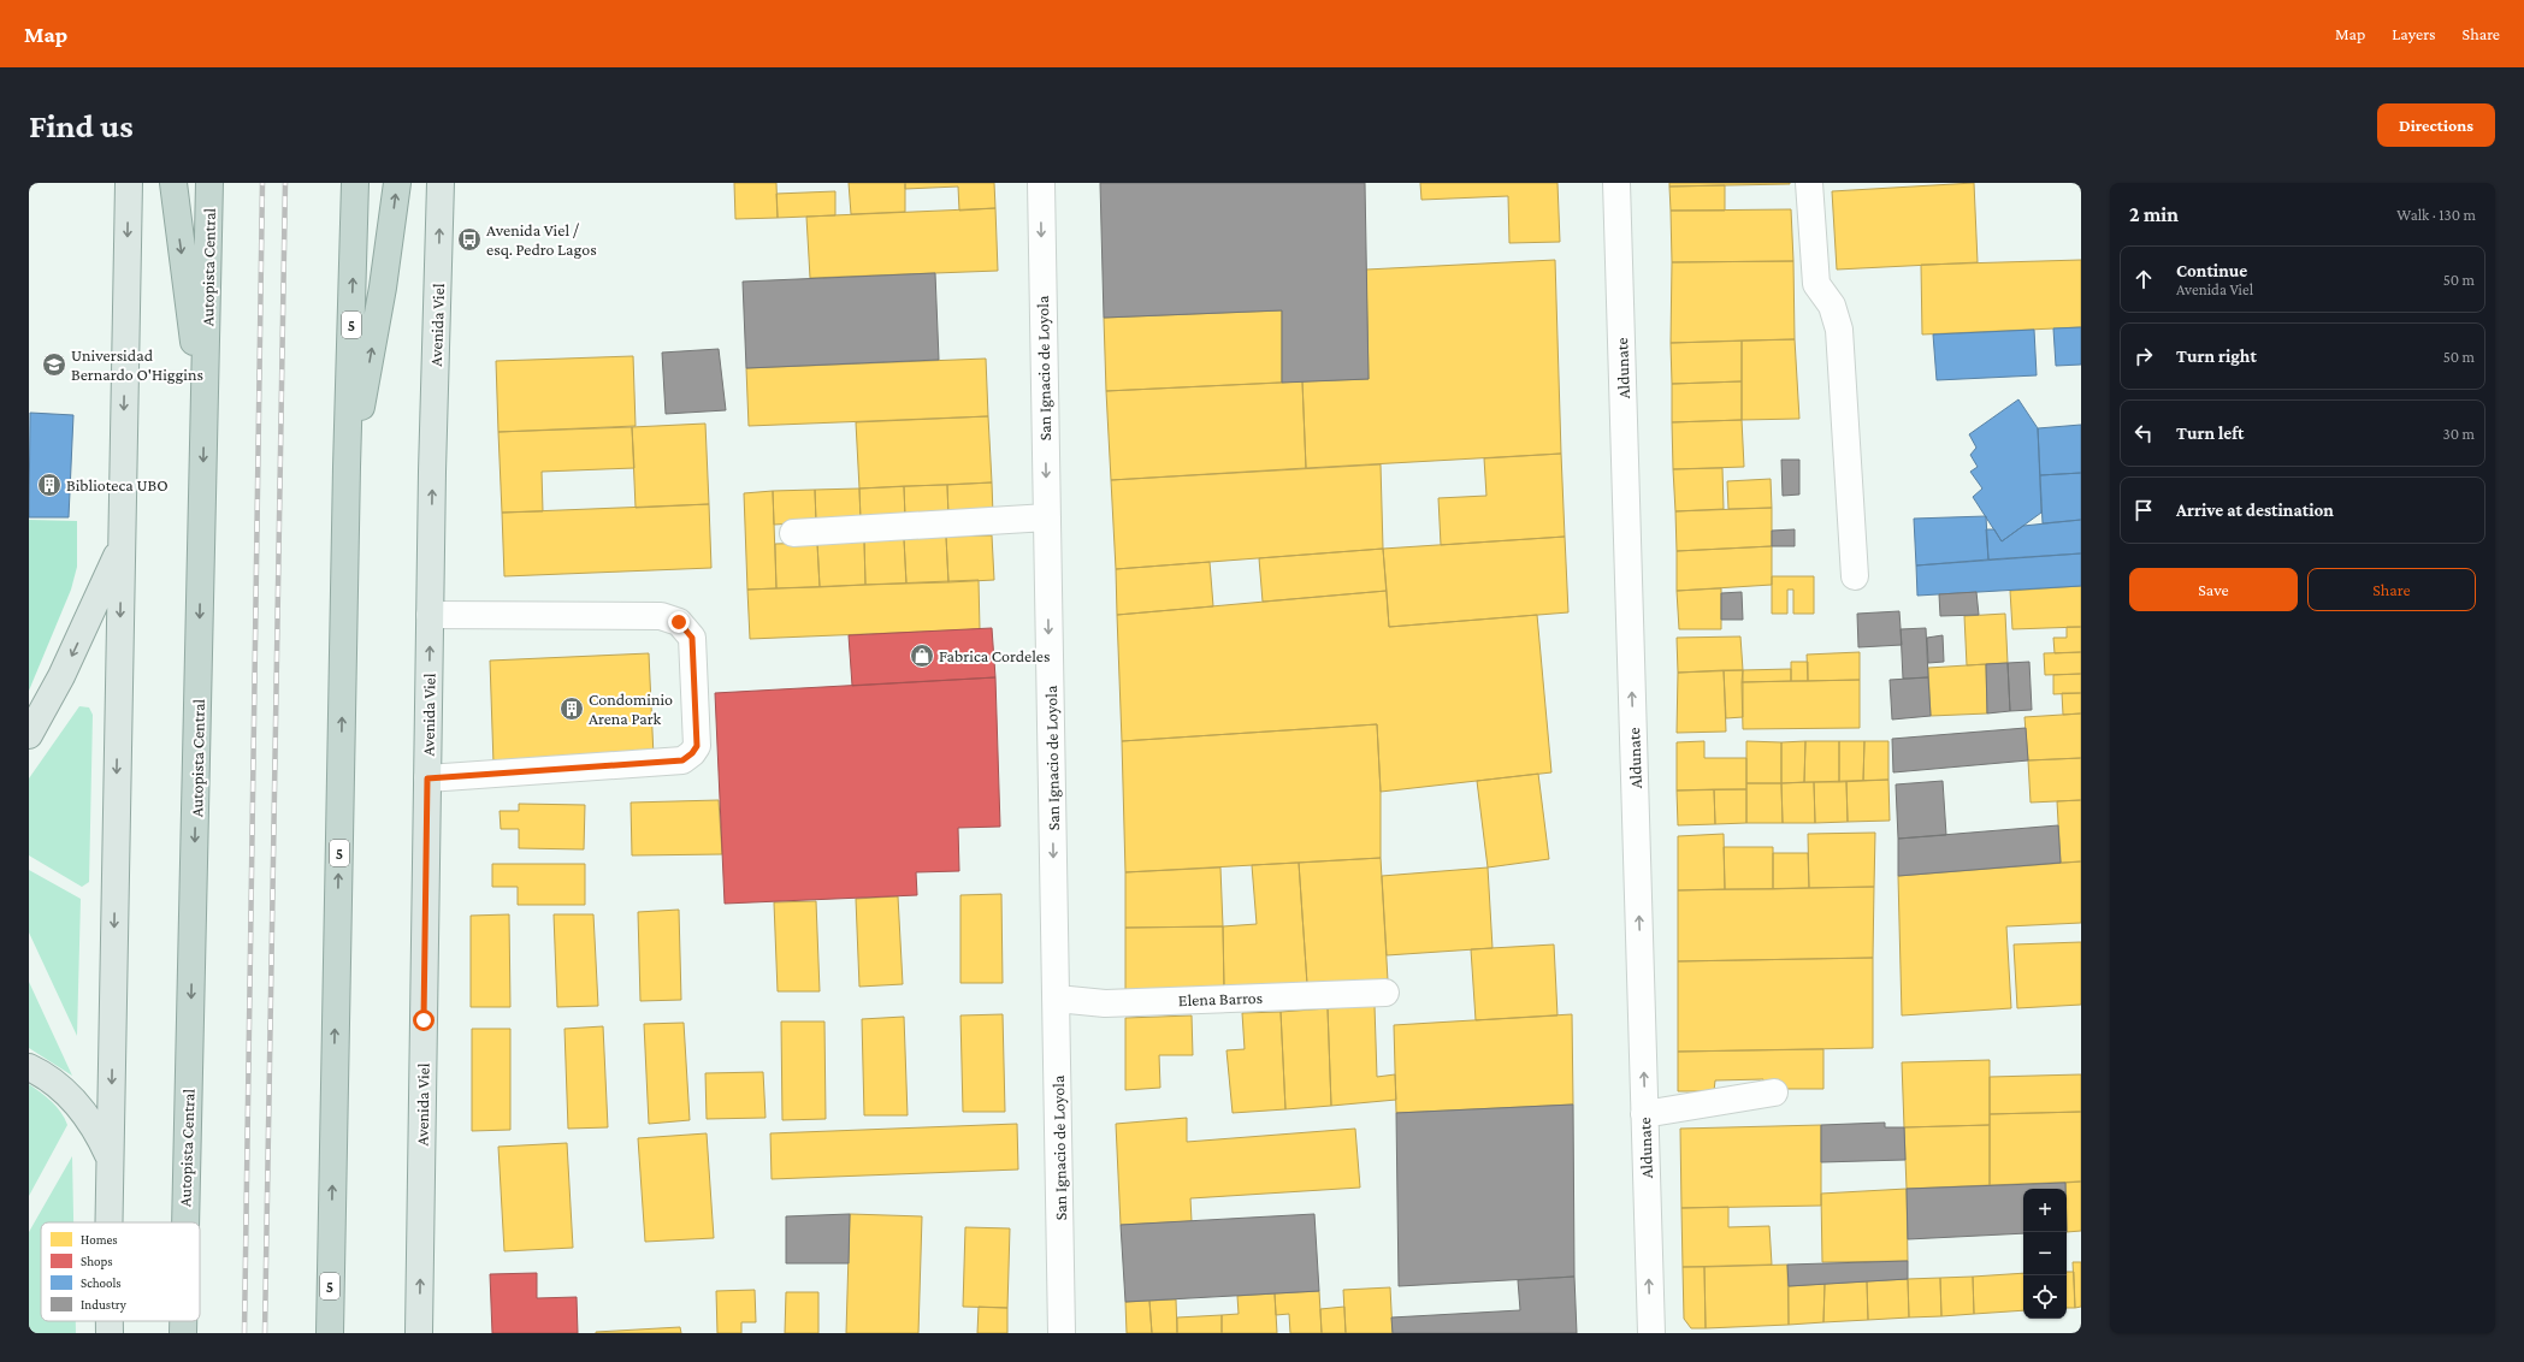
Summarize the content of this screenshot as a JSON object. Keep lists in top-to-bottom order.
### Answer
{
  "streets": {
    "highway": ["Autopista Central", "5"],
    "main road": ["Avenida Viel"],
    "street": ["San Ignacio de Loyola", "Aldunate", "Elena Barros"]
  },
  "crossings": [
    ["San Ignacio de Loyola", "Elena Barros"]
  ],
  "one_way": ["Avenida Viel", "San Ignacio de Loyola"],
  "places": {
    "bus stop": ["Avenida Viel / esq. Pedro Lagos"],
    "school or university": ["Universidad Bernardo O'Higgins"],
    "building": ["Biblioteca UBO", "Condominio Arena Park"],
    "shop": ["Fabrica Cordeles"]
  },
  "legend": [
    "Homes",
    "Shops",
    "Schools",
    "Industry"
  ],
  "page": {
    "header": "Map",
    "nav": ["Map", "Layers", "Share"],
    "buttons": [
      "Directions",
      ["Save", "Share"]
    ],
    "title": "Find us",
    "heading": ["2 min", "Walk · 130 m"],
    "list": [
      ["Continue", "Avenida Viel", "50 m"],
      ["Turn right", "50 m"],
      ["Turn left", "30 m"],
      "Arrive at destination"
    ],
    "map_buttons": ["+", "−"]
  }
}
